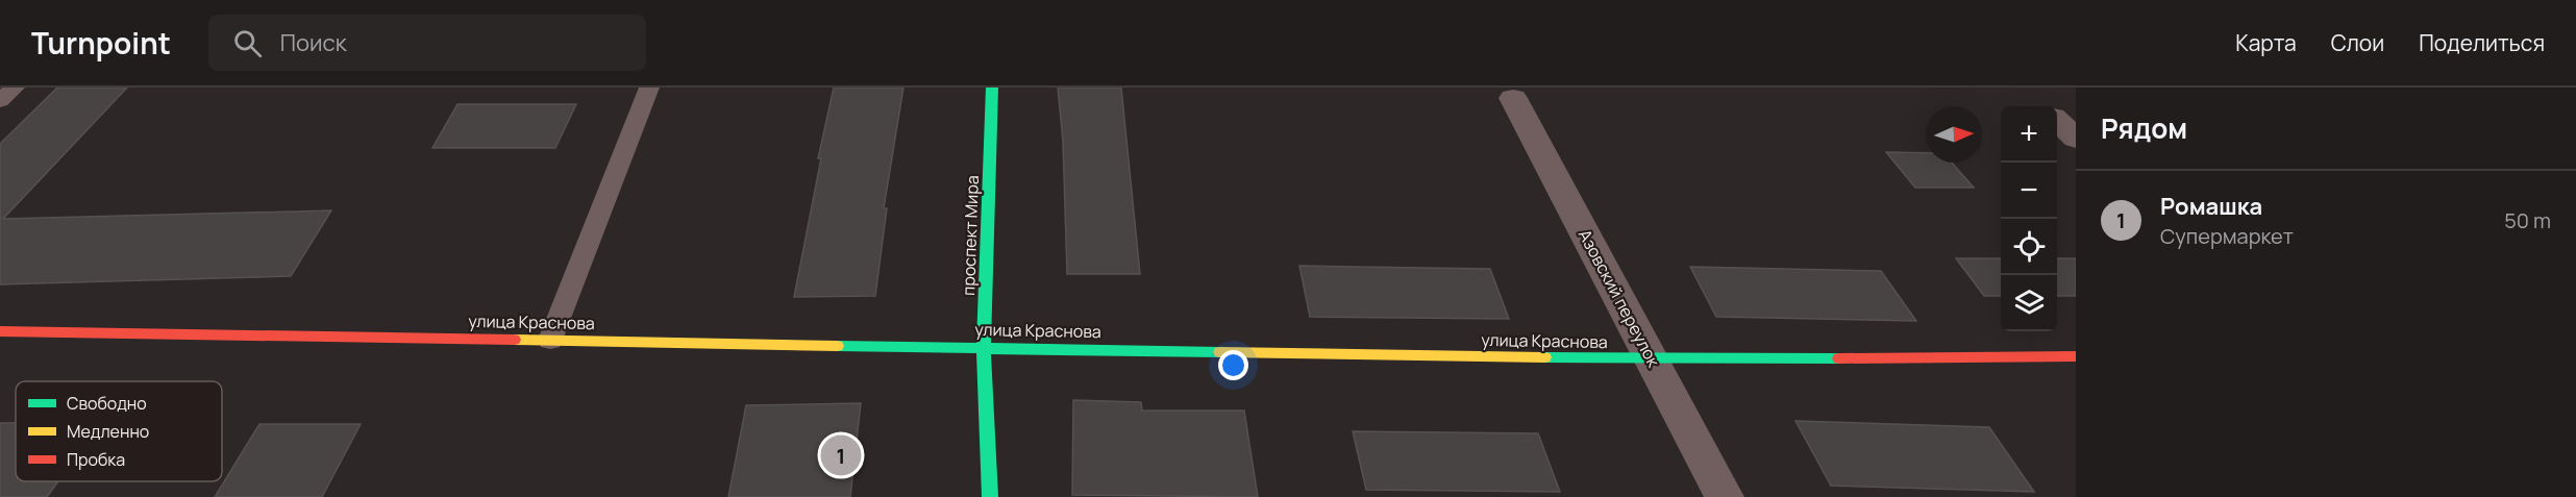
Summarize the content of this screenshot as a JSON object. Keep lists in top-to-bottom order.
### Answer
{
  "streets": {
    "street": ["проспект Мира", "Азовский переулок", "улица Краснова"]
  },
  "crossings": [
    ["проспект Мира", "улица Краснова"],
    ["Азовский переулок", "улица Краснова"]
  ],
  "legend": ["Свободно", "Медленно", "Пробка"],
  "north": "right",
  "page": {
    "header": "Turnpoint",
    "search": "Поиск",
    "nav": ["Карта", "Слои", "Поделиться"],
    "heading": "Рядом",
    "map_buttons": ["+", "−"],
    "list": [
      {
        "mark": "1",
        "name": "Ромашка",
        "note": "Супермаркет",
        "value": "50 m"
      }
    ],
    "pins": "1"
  }
}
